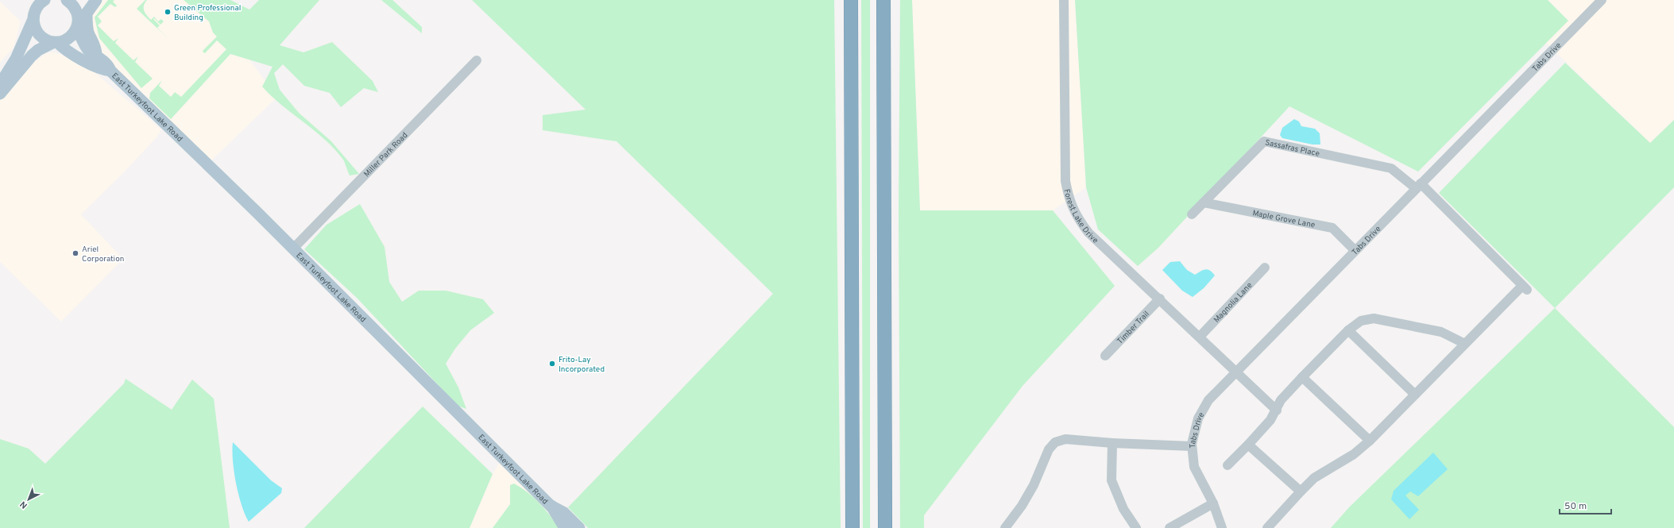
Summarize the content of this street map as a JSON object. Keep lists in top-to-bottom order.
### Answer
{
  "streets": {
    "main road": ["East Turkeyfoot Lake Road"],
    "street": [
      "Tabs Drive",
      "Sassafras Place",
      "Miller Park Road",
      "Forest Lake Drive",
      "Maple Grove Lane",
      "Magnolia Lane",
      "Timber Trail"
    ]
  },
  "crossings": [
    ["Tabs Drive", "Sassafras Place"],
    ["Tabs Drive", "Forest Lake Drive"],
    ["Tabs Drive", "Maple Grove Lane"],
    ["East Turkeyfoot Lake Road", "Miller Park Road"],
    ["Sassafras Place", "Maple Grove Lane"],
    ["Forest Lake Drive", "Magnolia Lane"],
    ["Forest Lake Drive", "Timber Trail"]
  ],
  "places": ["Green Professional Building", "Ariel Corporation", "Frito-Lay Incorporated"],
  "scale_bar": "50 m",
  "north": "bottom left"
}
